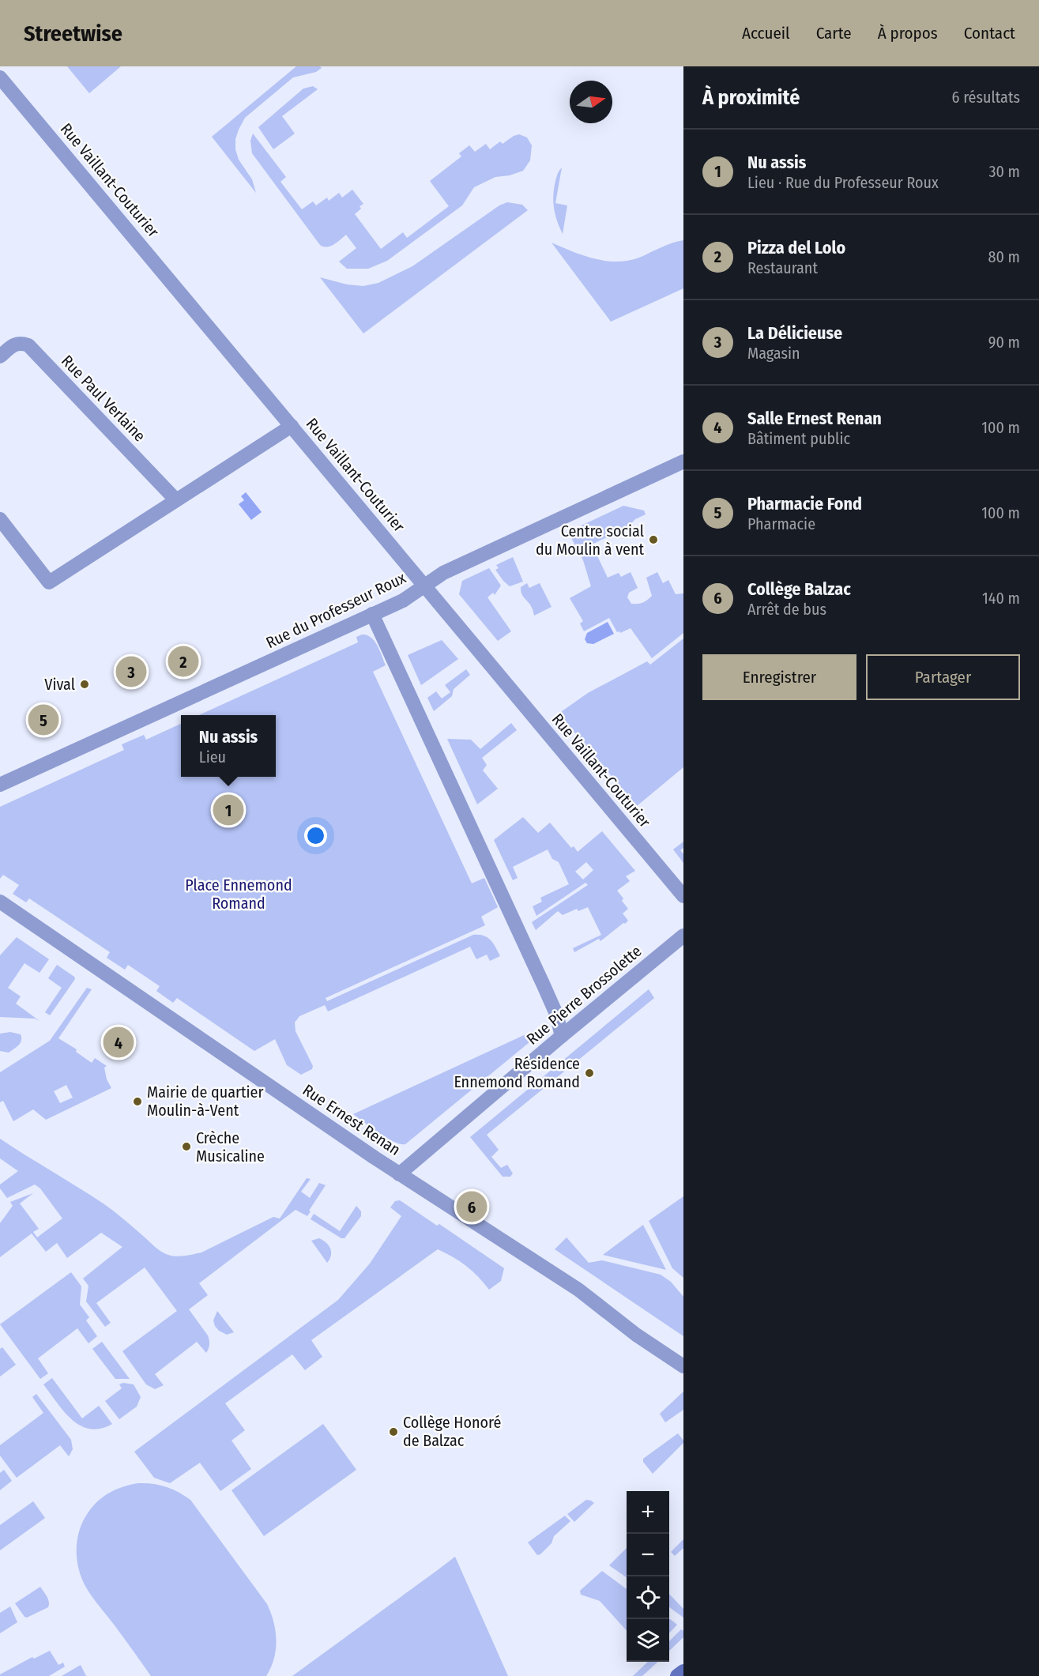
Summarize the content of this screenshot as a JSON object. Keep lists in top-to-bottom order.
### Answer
{
  "streets": {
    "street": [
      "Rue Vaillant-Couturier",
      "Rue Paul Verlaine",
      "Rue du Professeur Roux",
      "Rue Pierre Brossolette",
      "Rue Ernest Renan"
    ]
  },
  "crossings": [
    ["Rue Vaillant-Couturier", "Rue du Professeur Roux"],
    ["Rue Pierre Brossolette", "Rue Ernest Renan"]
  ],
  "parks": ["Place Ennemond Romand"],
  "places": [
    "Centre social du Moulin à vent",
    "Vival",
    "Résidence Ennemond Romand",
    "Mairie de quartier Moulin-à-Vent",
    "Crèche Musicaline",
    "Collège Honoré de Balzac"
  ],
  "north": "right",
  "page": {
    "header": "Streetwise",
    "nav": [
      "Accueil",
      "Carte",
      "À propos",
      "Contact"
    ],
    "heading": ["À proximité", "6 résultats"],
    "list": [
      {
        "mark": "1",
        "name": "Nu assis",
        "note": "Lieu · Rue du Professeur Roux",
        "value": "30 m"
      },
      {
        "mark": "2",
        "name": "Pizza del Lolo",
        "note": "Restaurant",
        "value": "80 m"
      },
      {
        "mark": "3",
        "name": "La Délicieuse",
        "note": "Magasin",
        "value": "90 m"
      },
      {
        "mark": "4",
        "name": "Salle Ernest Renan",
        "note": "Bâtiment public",
        "value": "100 m"
      },
      {
        "mark": "5",
        "name": "Pharmacie Fond",
        "note": "Pharmacie",
        "value": "100 m"
      },
      {
        "mark": "6",
        "name": "Collège Balzac",
        "note": "Arrêt de bus",
        "value": "140 m"
      }
    ],
    "buttons": ["Enregistrer", "Partager"],
    "pins": [
      "2",
      "3",
      "5",
      "1",
      "4",
      "6"
    ],
    "popup": ["Nu assis", "Lieu"],
    "map_buttons": ["+", "−"]
  }
}
